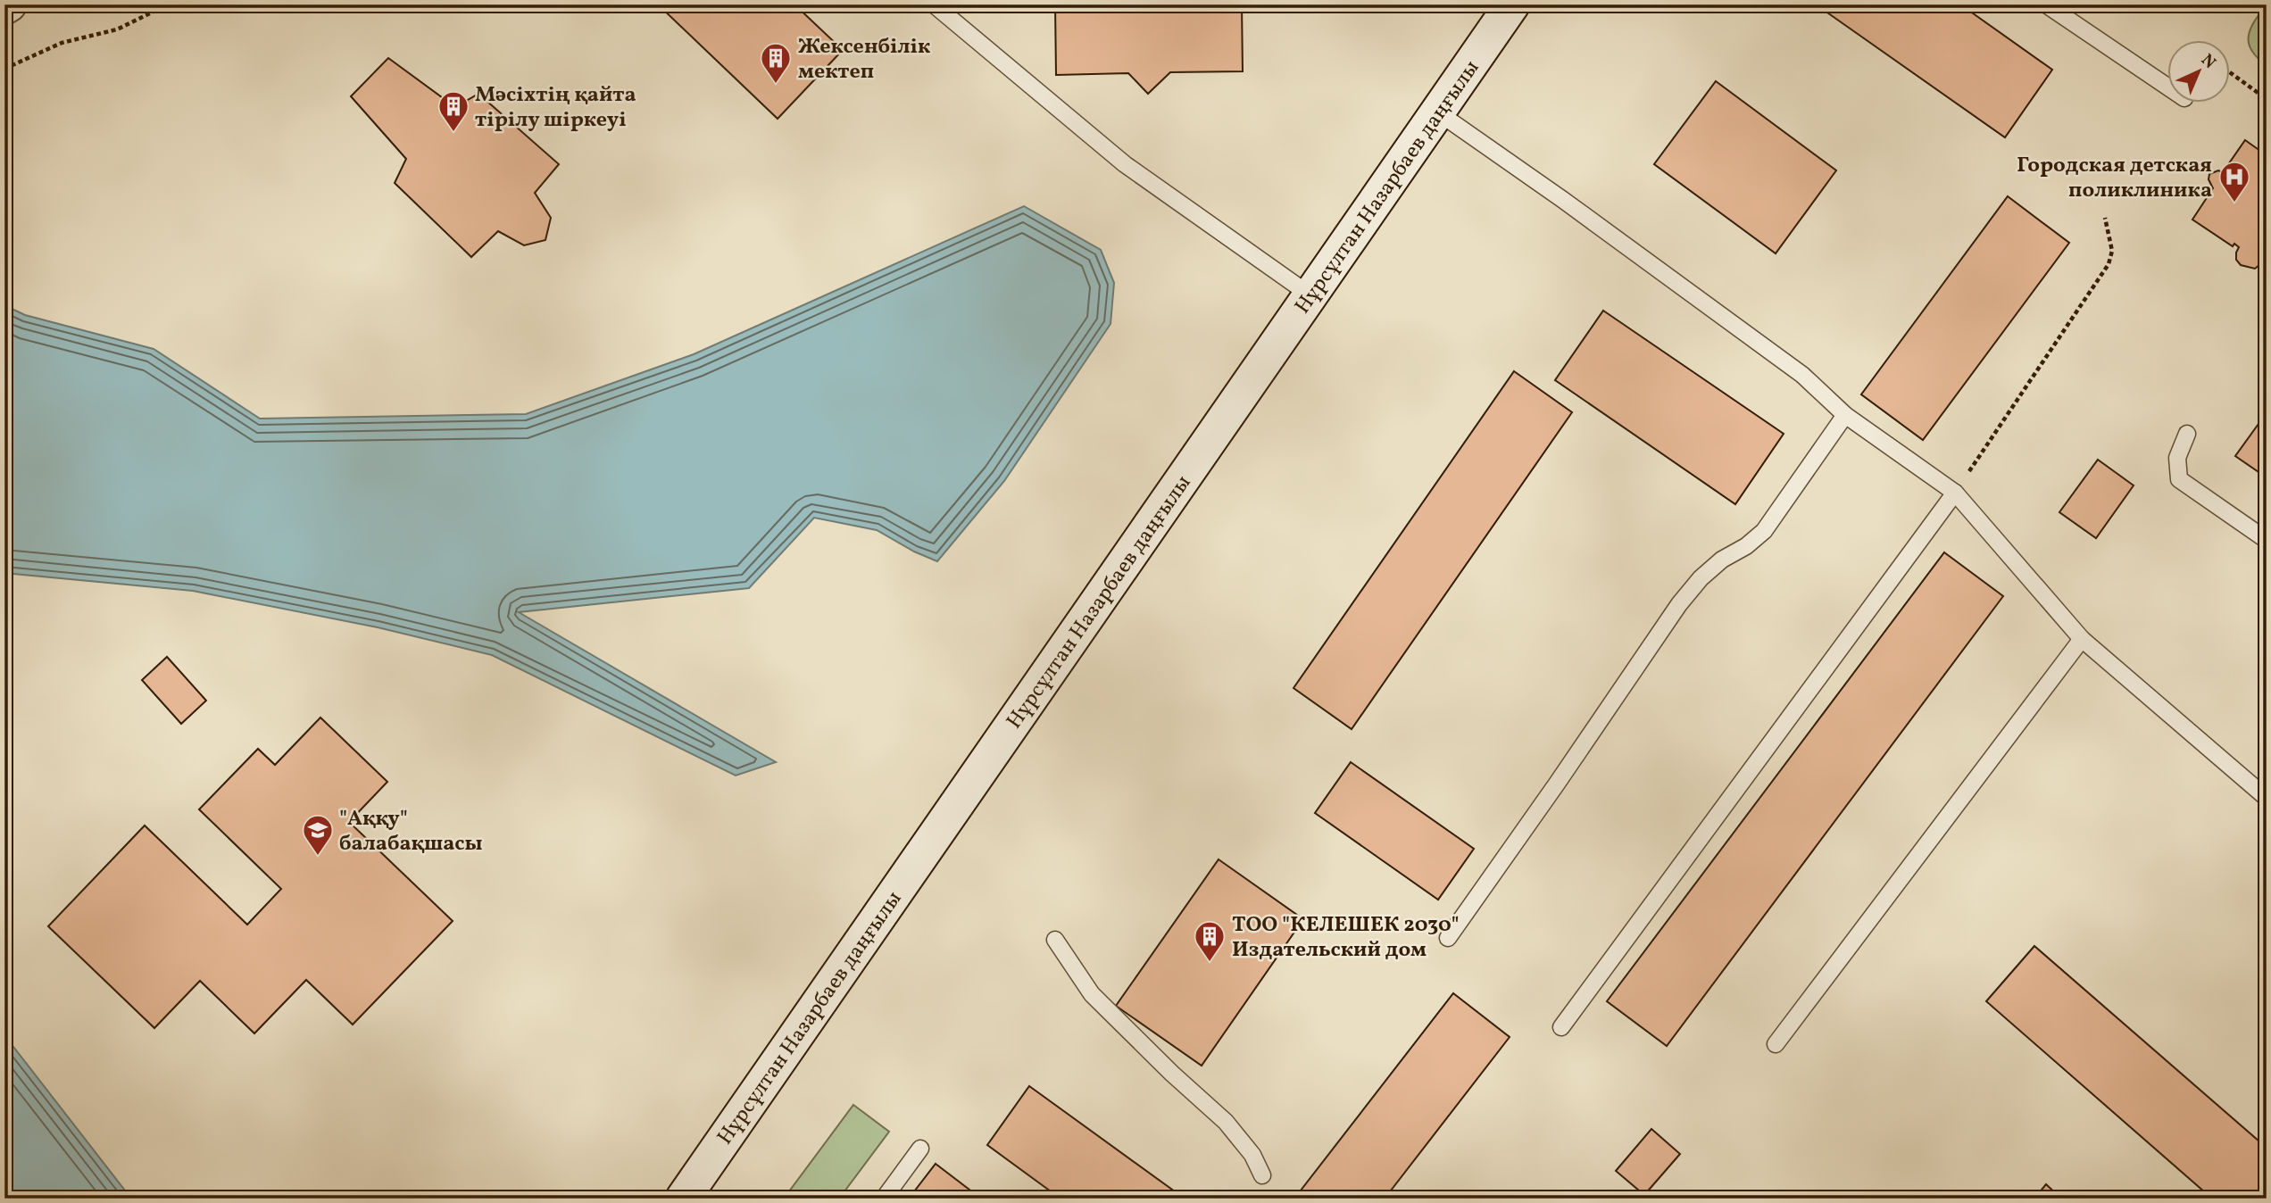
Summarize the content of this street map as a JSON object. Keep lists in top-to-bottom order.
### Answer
{
  "streets": {
    "main road": ["Нұрсұлтан Назарбаев даңғылы"]
  },
  "places": {
    "building": ["Жексенбілік мектеп", "Мәсіхтің қайта тірілу шіркеуі", "ТОО \"КЕЛЕШЕК 2030\" Издательский дом"],
    "hospital": ["Городская детская поликлиника"],
    "school or university": ["\"Аққу\" балабақшасы"]
  },
  "north": "top right"
}
